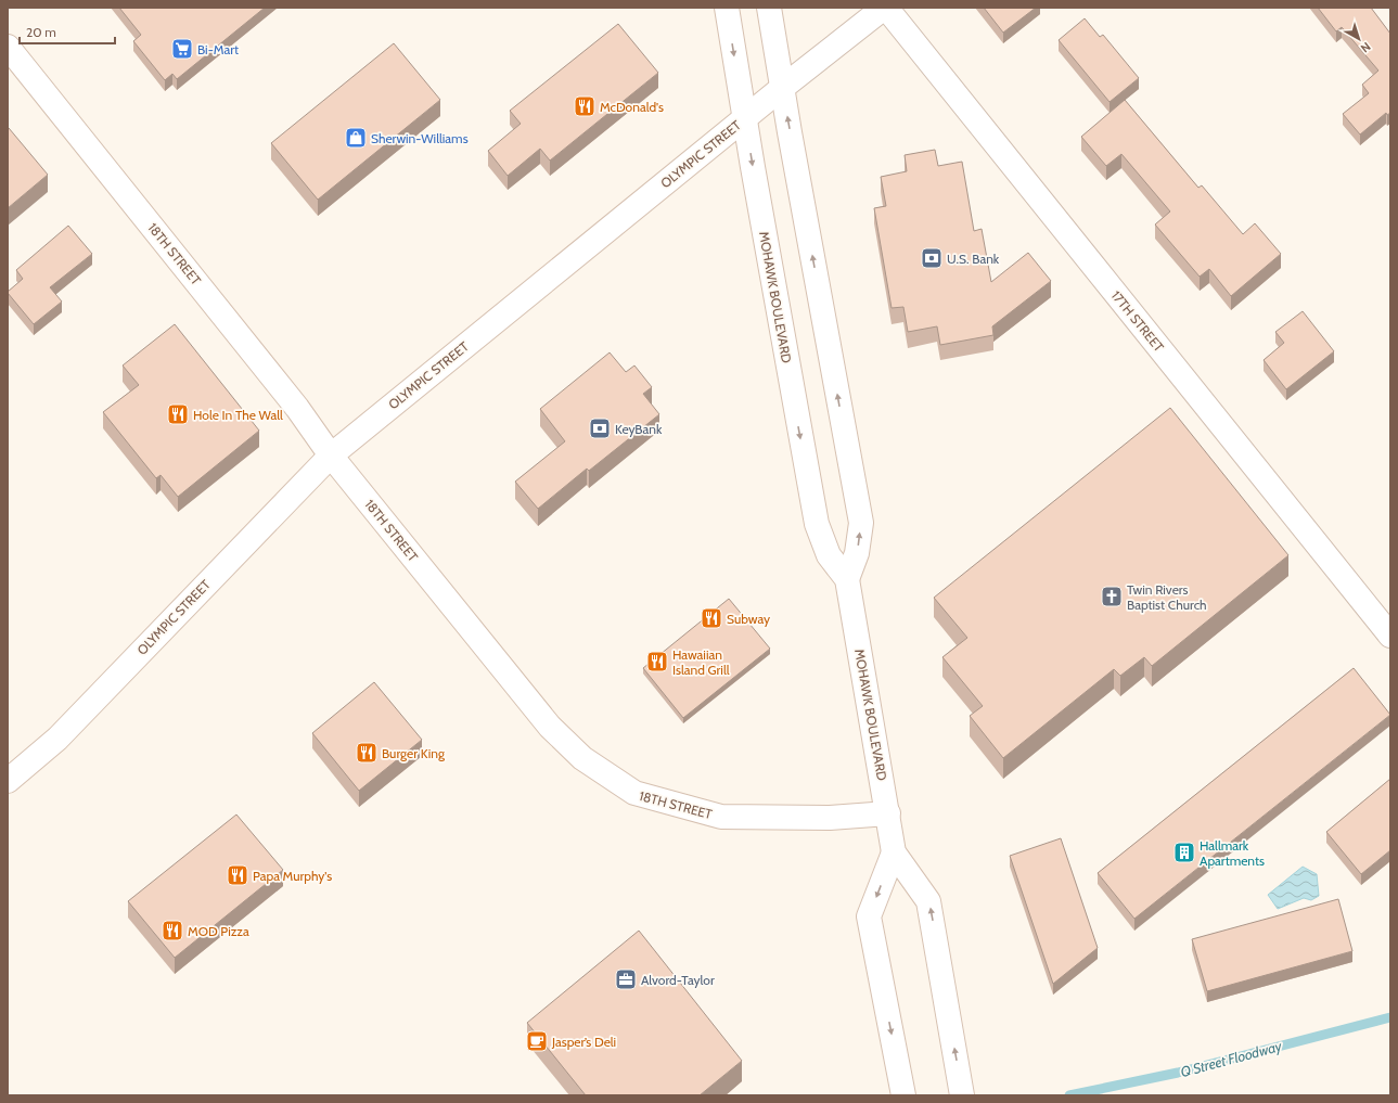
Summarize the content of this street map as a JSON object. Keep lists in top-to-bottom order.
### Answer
{
  "streets": {
    "main road": [
      "OLYMPIC STREET",
      "18TH STREET",
      "MOHAWK BOULEVARD",
      "17TH STREET"
    ]
  },
  "crossings": [
    ["OLYMPIC STREET", "18TH STREET"],
    ["OLYMPIC STREET", "MOHAWK BOULEVARD"],
    ["OLYMPIC STREET", "17TH STREET"],
    ["18TH STREET", "MOHAWK BOULEVARD"]
  ],
  "water": ["Q Street Floodway"],
  "places": {
    "supermarket": ["Bi-Mart"],
    "restaurant": [
      "McDonald's",
      "Hole In The Wall",
      "Subway",
      "Hawaiian Island Grill",
      "Burger King",
      "Papa Murphy's",
      "MOD Pizza"
    ],
    "shop": ["Sherwin-Williams"],
    "bank": ["U.S. Bank", "KeyBank"],
    "church": ["Twin Rivers Baptist Church"],
    "building": ["Hallmark Apartments"],
    "office": ["Alvord-Taylor"],
    "cafe": ["Jasper’s Deli"]
  },
  "scale_bar": "20 m",
  "north": "bottom right"
}
